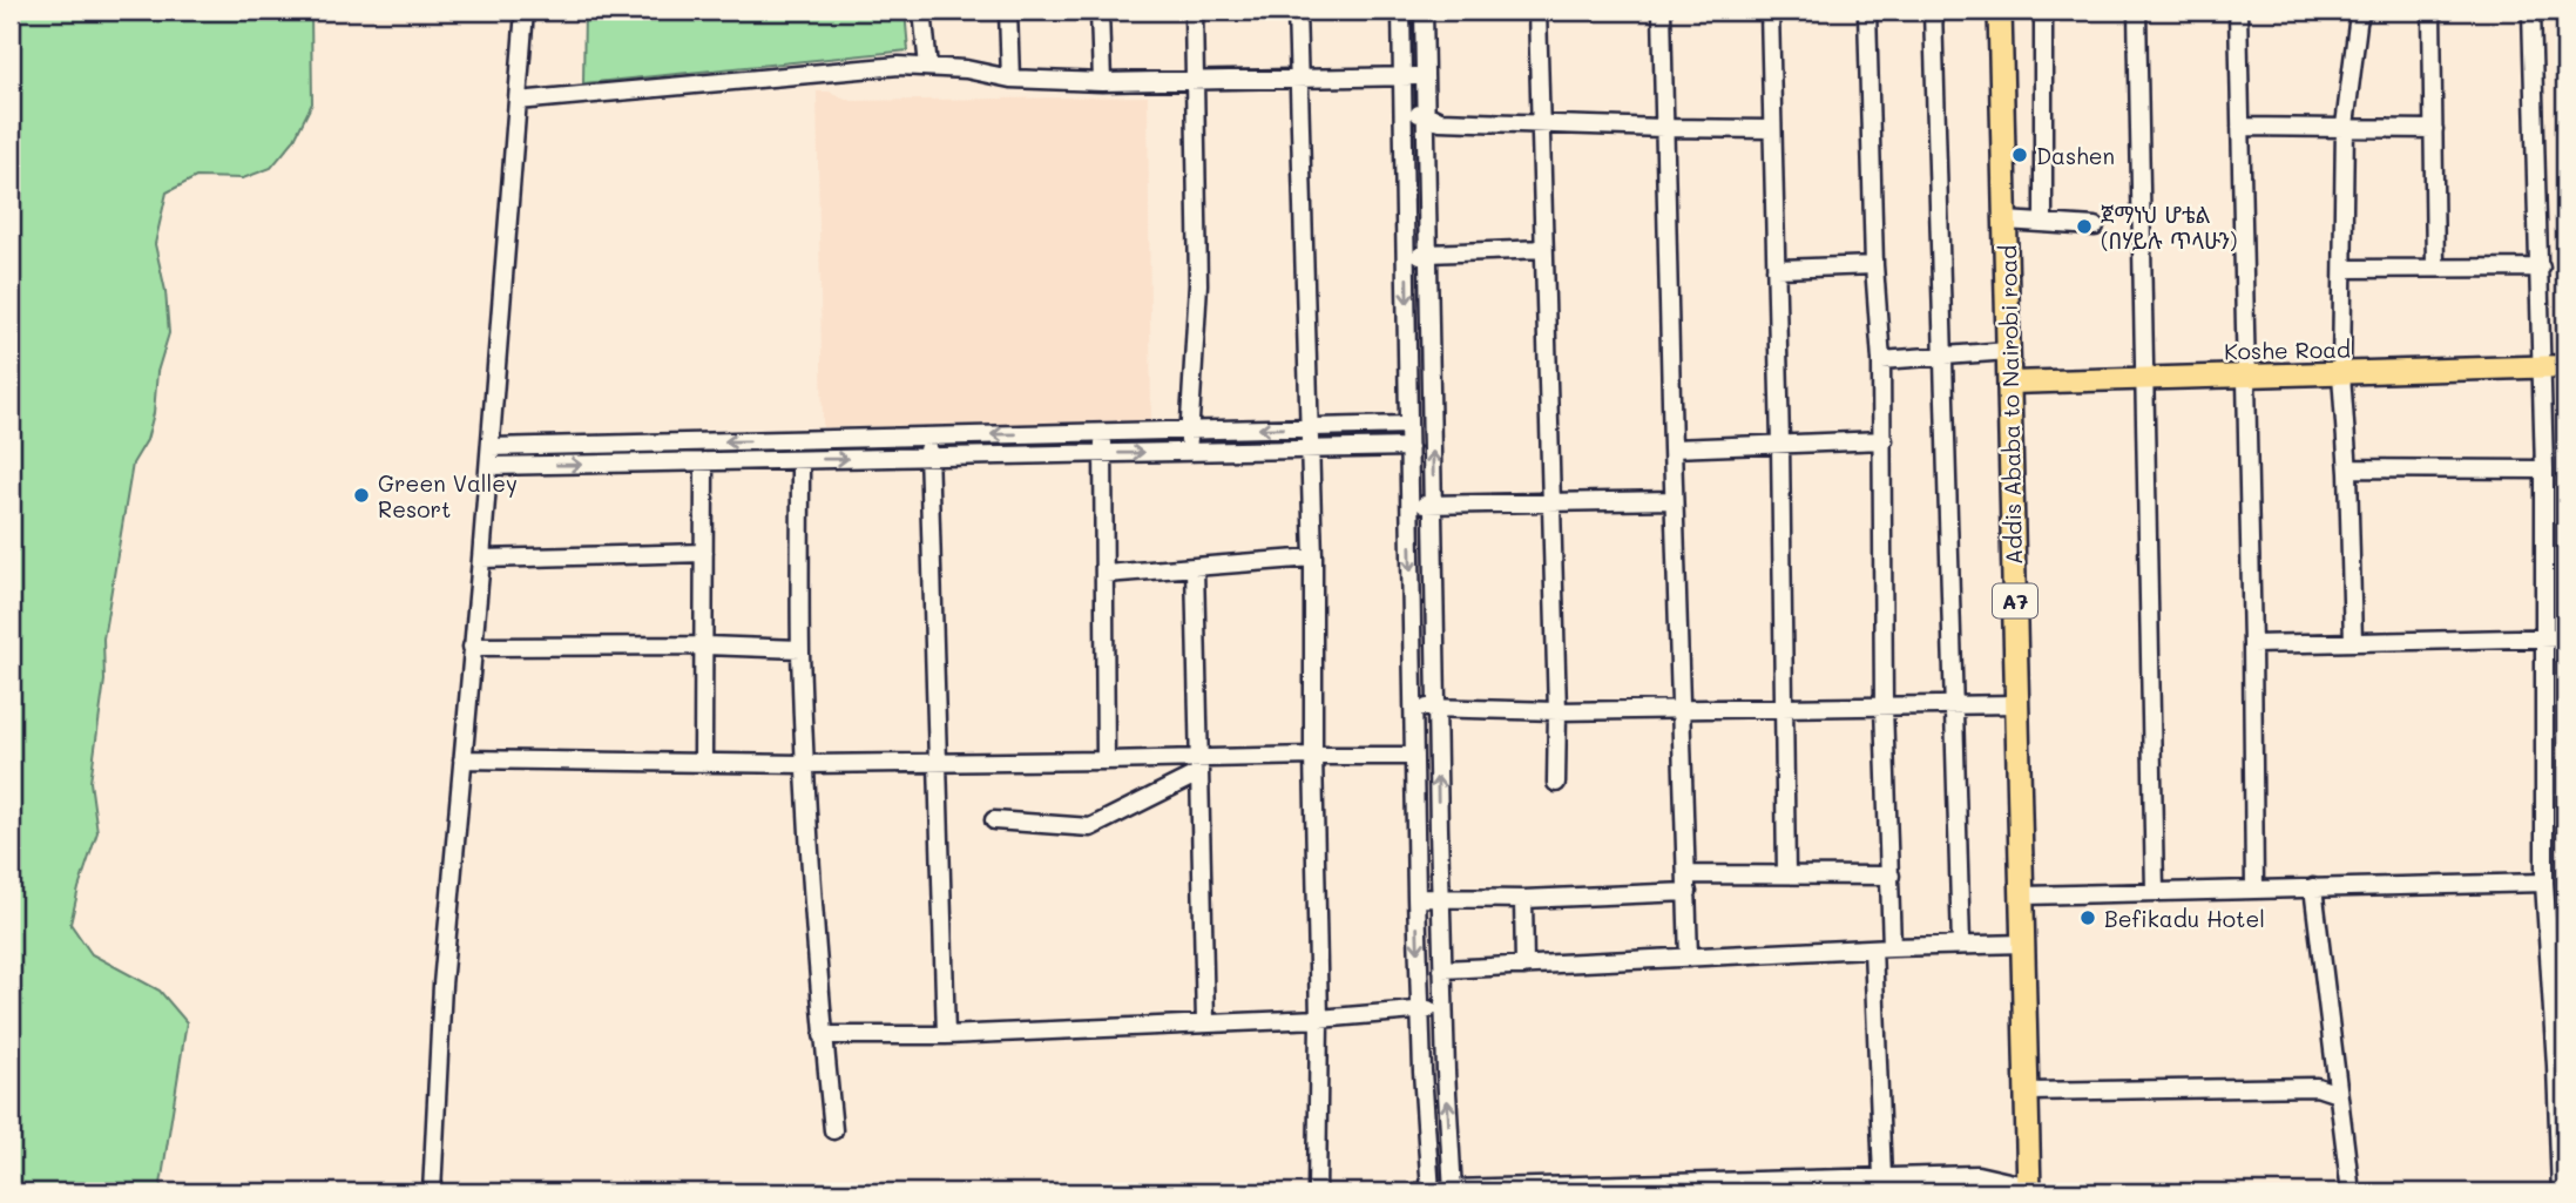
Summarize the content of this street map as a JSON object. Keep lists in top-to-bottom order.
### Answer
{
  "streets": {
    "highway": ["Addis Ababa to Nairobi road", "A7"],
    "main road": ["Koshe Road"]
  },
  "crossings": [
    ["Koshe Road", "Addis Ababa to Nairobi road"]
  ],
  "places": [
    "Dashen",
    "ጀማነህ ሆቴል (በሃይሉ ጥላሁን)",
    "Green Valley Resort",
    "Befikadu Hotel"
  ]
}
